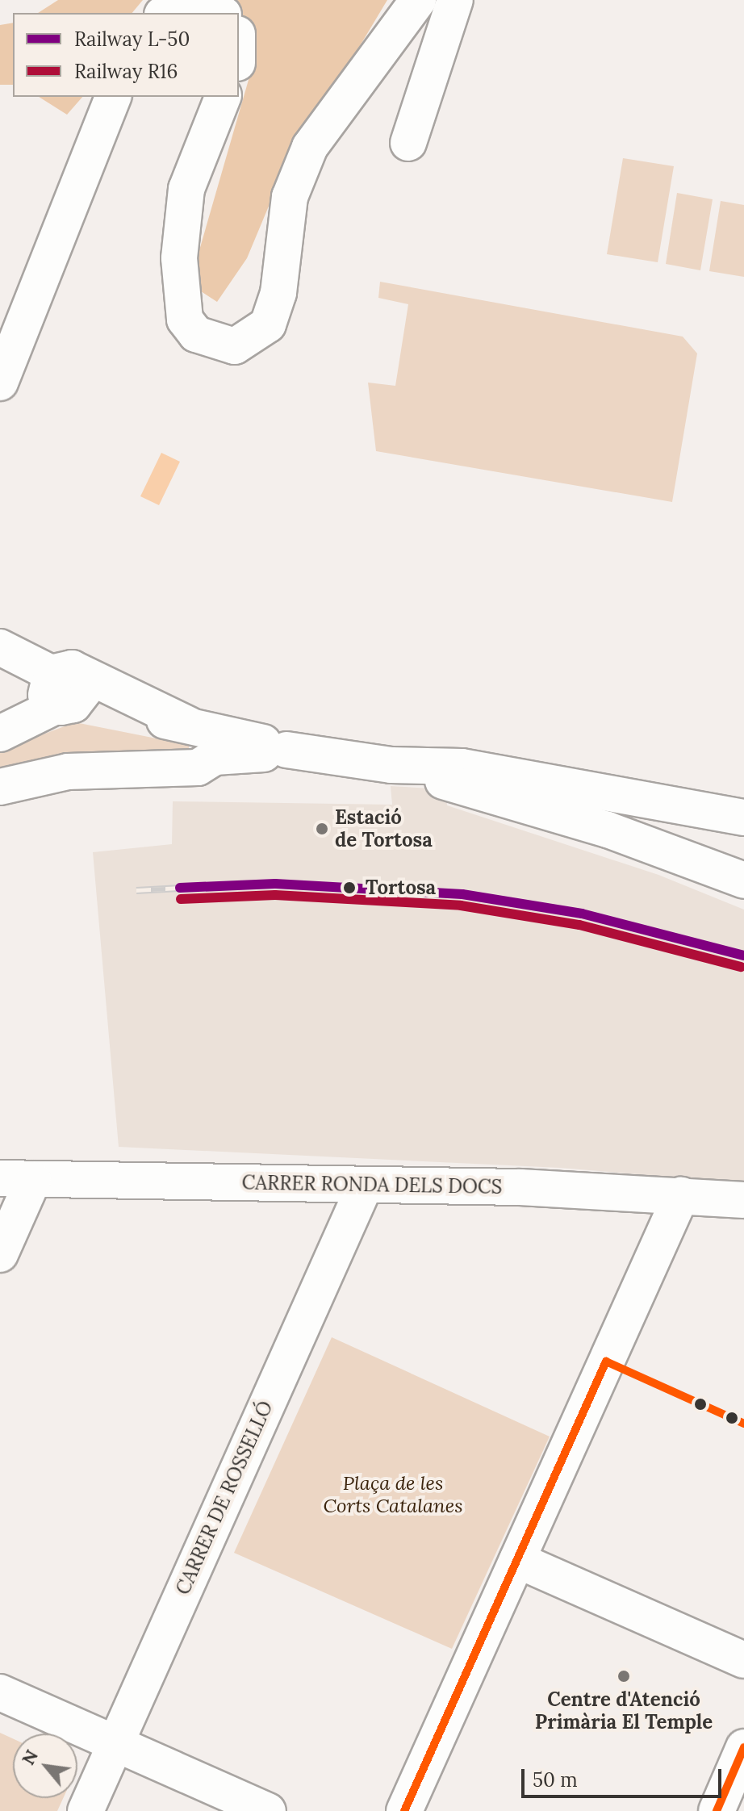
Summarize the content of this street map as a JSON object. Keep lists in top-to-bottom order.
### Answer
{
  "streets": {
    "street": ["CARRER RONDA DELS DOCS", "CARRER DE ROSSELLÓ"]
  },
  "crossings": [
    ["CARRER RONDA DELS DOCS", "CARRER DE ROSSELLÓ"]
  ],
  "parks": ["Plaça de les Corts Catalanes"],
  "places": ["Estació de Tortosa", "Tortosa", "Centre d'Atenció Primària El Temple"],
  "lines": ["rail line L-50", "rail line R16"],
  "legend": ["Railway L-50", "Railway R16"],
  "scale_bar": "50 m",
  "north": "top left"
}
